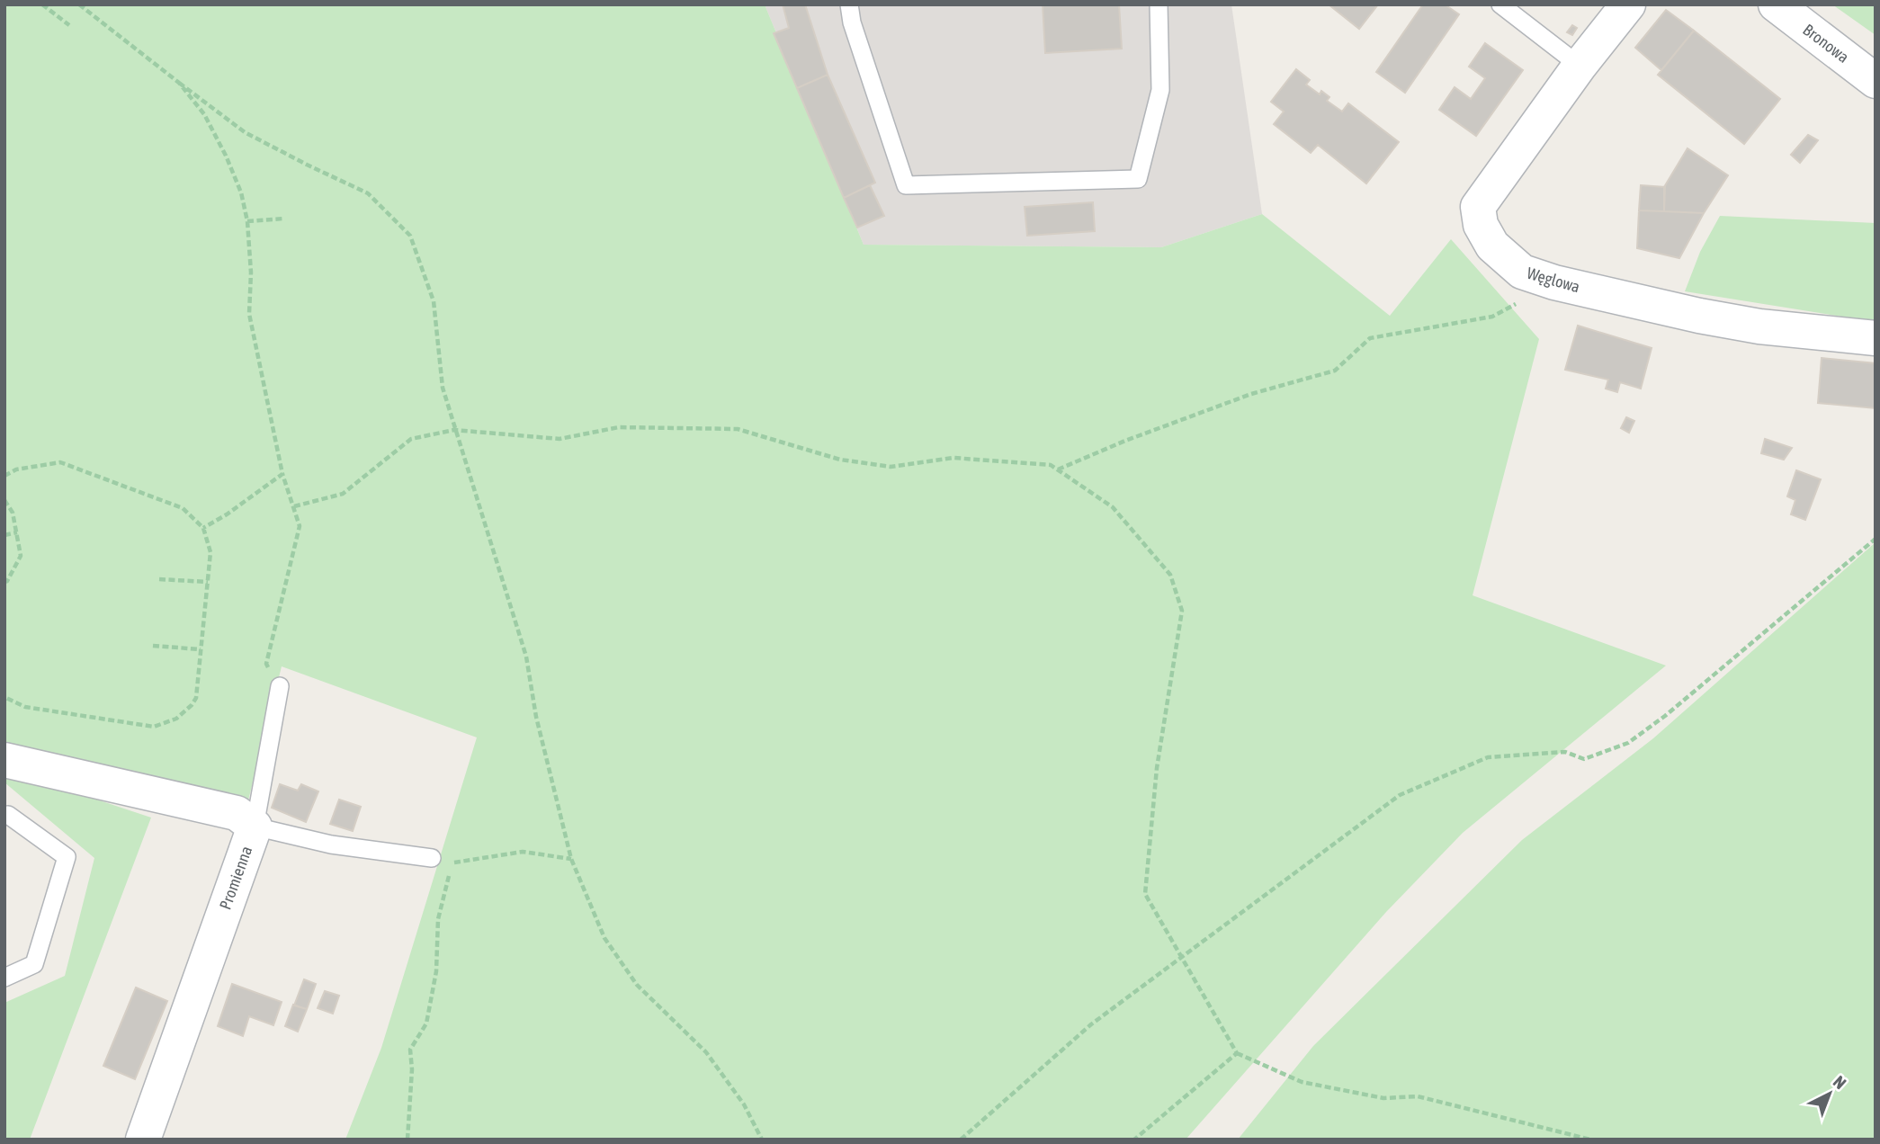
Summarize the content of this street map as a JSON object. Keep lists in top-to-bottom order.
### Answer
{
  "streets": {
    "street": ["Bronowa", "Węglowa", "Promienna"]
  },
  "north": "top right"
}
